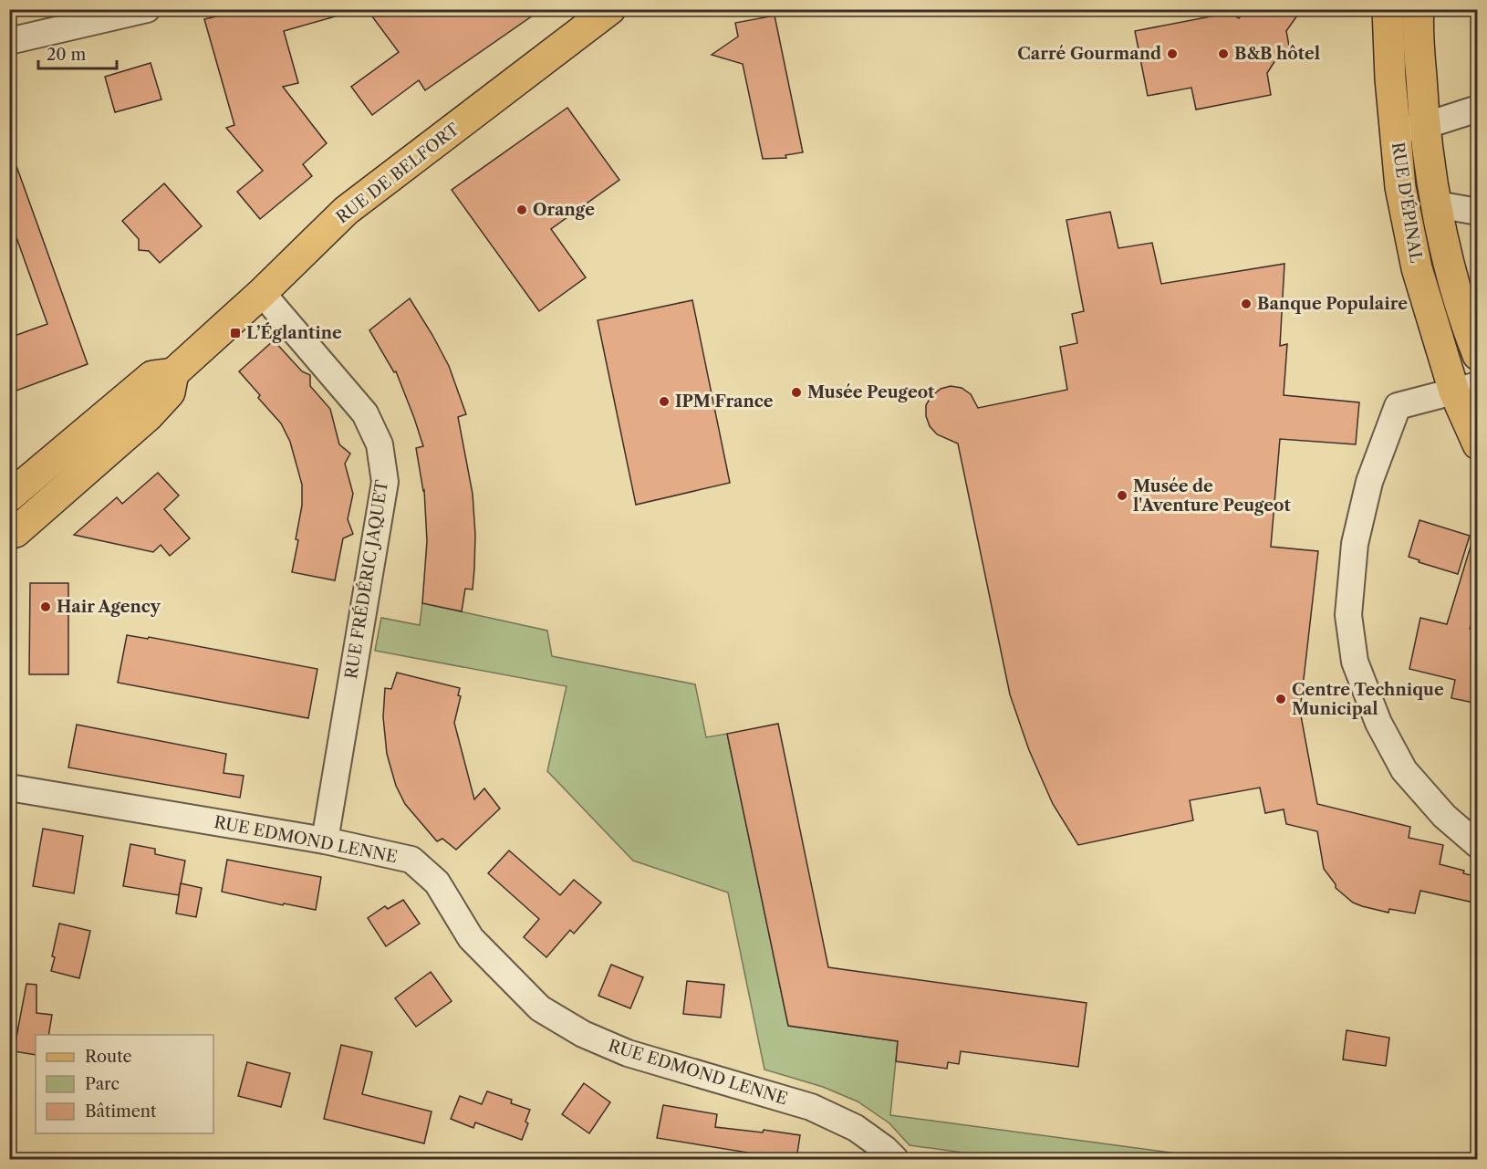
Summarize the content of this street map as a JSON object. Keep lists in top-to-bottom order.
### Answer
{
  "streets": {
    "main road": ["RUE DE BELFORT", "RUE D'ÉPINAL"],
    "street": ["RUE FRÉDÉRIC JAQUET", "RUE EDMOND LENNE"]
  },
  "crossings": [
    ["RUE DE BELFORT", "RUE FRÉDÉRIC JAQUET"],
    ["RUE FRÉDÉRIC JAQUET", "RUE EDMOND LENNE"]
  ],
  "places": {
    "other": [
      "Carré Gourmand",
      "B&B hôtel",
      "Orange",
      "Banque Populaire",
      "Musée Peugeot",
      "IPM France",
      "Musée de l'Aventure Peugeot",
      "Hair Agency",
      "Centre Technique Municipal"
    ],
    "transit": ["L’Églantine"]
  },
  "legend": ["Route", "Parc", "Bâtiment"],
  "scale_bar": "20 m"
}
